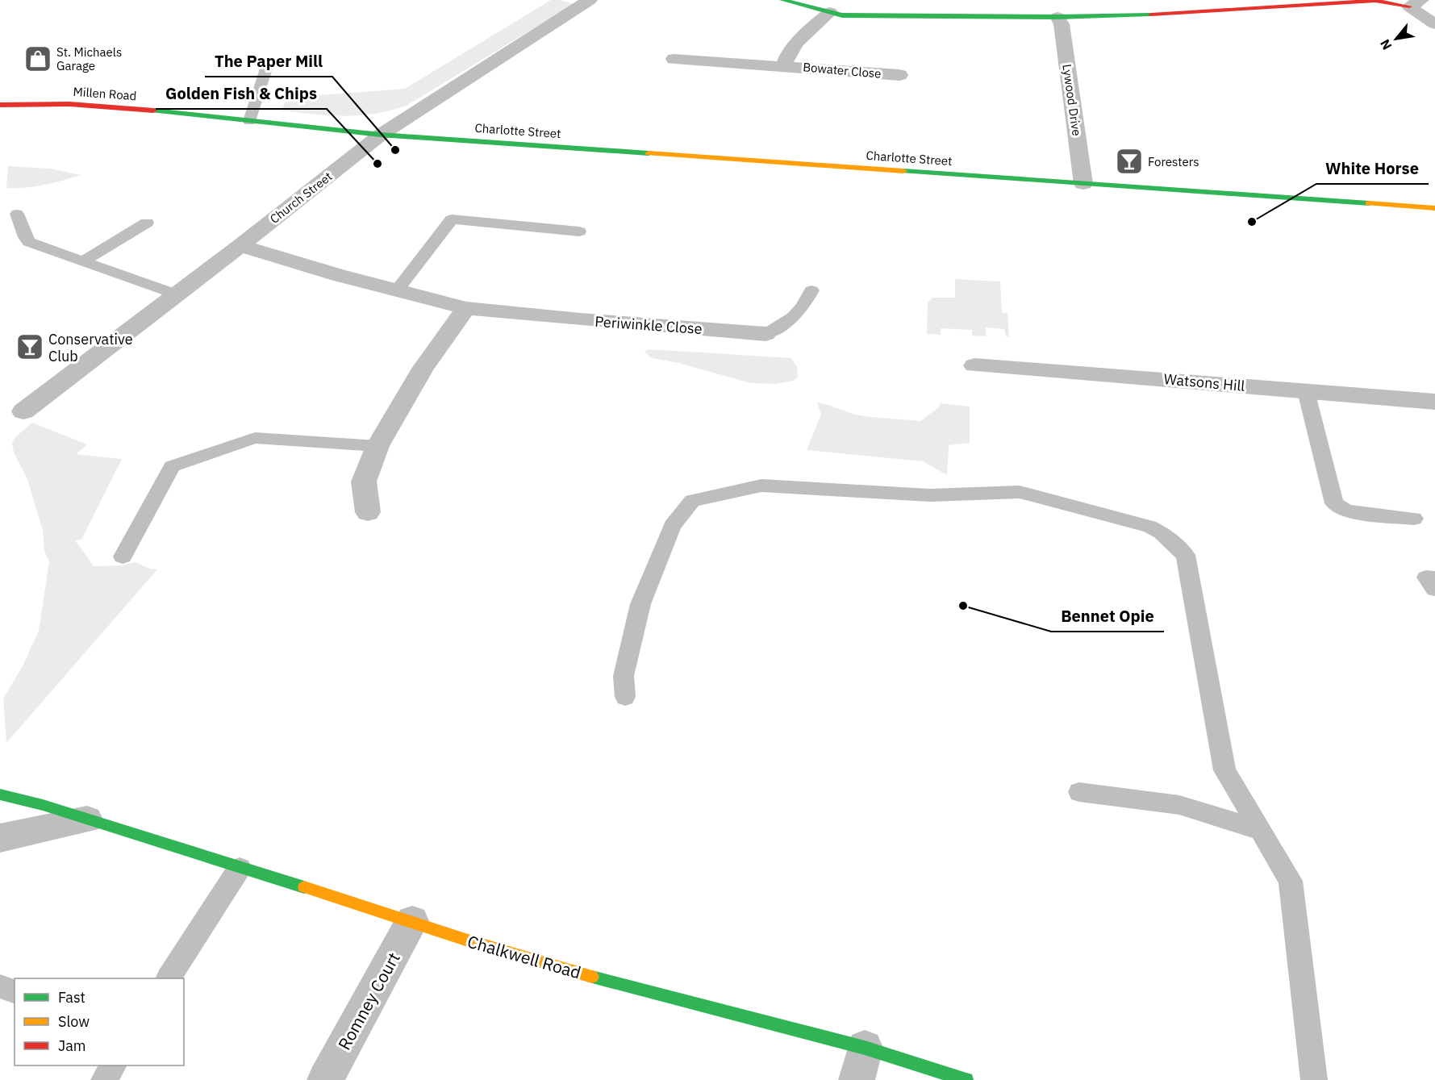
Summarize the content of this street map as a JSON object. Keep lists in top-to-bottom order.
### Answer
{
  "streets": {
    "street": [
      "Bowater Close",
      "Millen Road",
      "Lywood Drive",
      "Charlotte Street",
      "Church Street",
      "Periwinkle Close",
      "Watsons Hill",
      "Chalkwell Road",
      "Romney Court"
    ]
  },
  "crossings": [
    ["Millen Road", "Charlotte Street"],
    ["Millen Road", "Church Street"],
    ["Lywood Drive", "Charlotte Street"],
    ["Charlotte Street", "Church Street"],
    ["Church Street", "Periwinkle Close"],
    ["Chalkwell Road", "Romney Court"]
  ],
  "places": {
    "shop": ["St. Michaels Garage"],
    "other": [
      "The Paper Mill",
      "Golden Fish & Chips",
      "White Horse",
      "Bennet Opie"
    ],
    "bar": ["Foresters", "Conservative Club"]
  },
  "legend": ["Fast", "Slow", "Jam"],
  "north": "bottom left"
}
